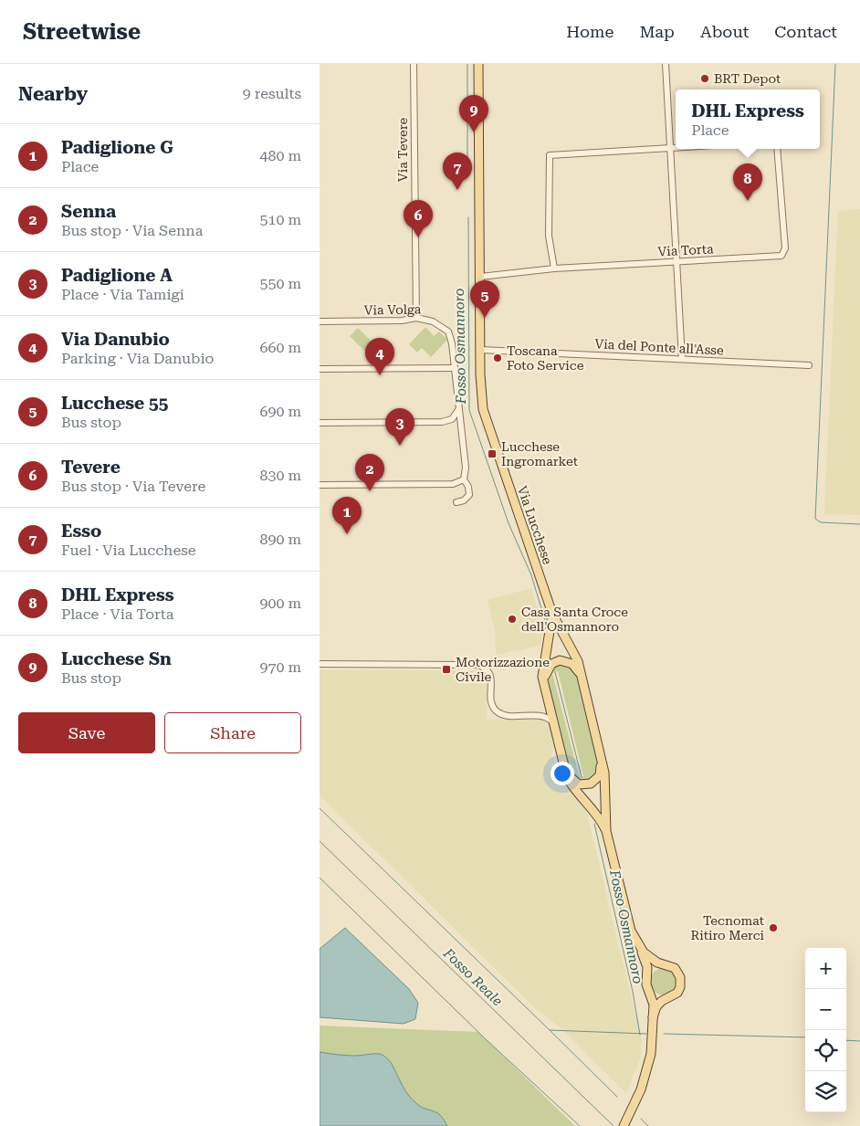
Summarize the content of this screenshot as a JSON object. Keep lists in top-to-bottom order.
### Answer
{
  "streets": {
    "main road": ["Via Lucchese"],
    "street": [
      "Via Tevere",
      "Via Torta",
      "Via Volga",
      "Via del Ponte all'Asse"
    ]
  },
  "crossings": [
    ["Via Tevere", "Via Volga"],
    ["Via Torta", "Via Lucchese"],
    ["Via del Ponte all'Asse", "Via Lucchese"]
  ],
  "water": ["Fosso Osmannoro", "Fosso Reale"],
  "places": {
    "other": [
      "BRT Depot",
      "Toscana Foto Service",
      "Casa Santa Croce dell'Osmannoro",
      "Tecnomat Ritiro Merci"
    ],
    "transit": ["Lucchese Ingromarket", "Motorizzazione Civile"]
  },
  "page": {
    "header": "Streetwise",
    "nav": [
      "Home",
      "Map",
      "About",
      "Contact"
    ],
    "heading": ["Nearby", "9 results"],
    "popup": ["DHL Express", "Place"],
    "pins": [
      "9",
      "7",
      "8",
      "6",
      "5",
      "4",
      "3",
      "2",
      "1"
    ],
    "list": [
      {
        "mark": "1",
        "name": "Padiglione G",
        "note": "Place",
        "value": "480 m"
      },
      {
        "mark": "2",
        "name": "Senna",
        "note": "Bus stop · Via Senna",
        "value": "510 m"
      },
      {
        "mark": "3",
        "name": "Padiglione A",
        "note": "Place · Via Tamigi",
        "value": "550 m"
      },
      {
        "mark": "4",
        "name": "Via Danubio",
        "note": "Parking · Via Danubio",
        "value": "660 m"
      },
      {
        "mark": "5",
        "name": "Lucchese 55",
        "note": "Bus stop",
        "value": "690 m"
      },
      {
        "mark": "6",
        "name": "Tevere",
        "note": "Bus stop · Via Tevere",
        "value": "830 m"
      },
      {
        "mark": "7",
        "name": "Esso",
        "note": "Fuel · Via Lucchese",
        "value": "890 m"
      },
      {
        "mark": "8",
        "name": "DHL Express",
        "note": "Place · Via Torta",
        "value": "900 m"
      },
      {
        "mark": "9",
        "name": "Lucchese Sn",
        "note": "Bus stop",
        "value": "970 m"
      }
    ],
    "buttons": ["Save", "Share"],
    "map_buttons": ["+", "−"]
  }
}
